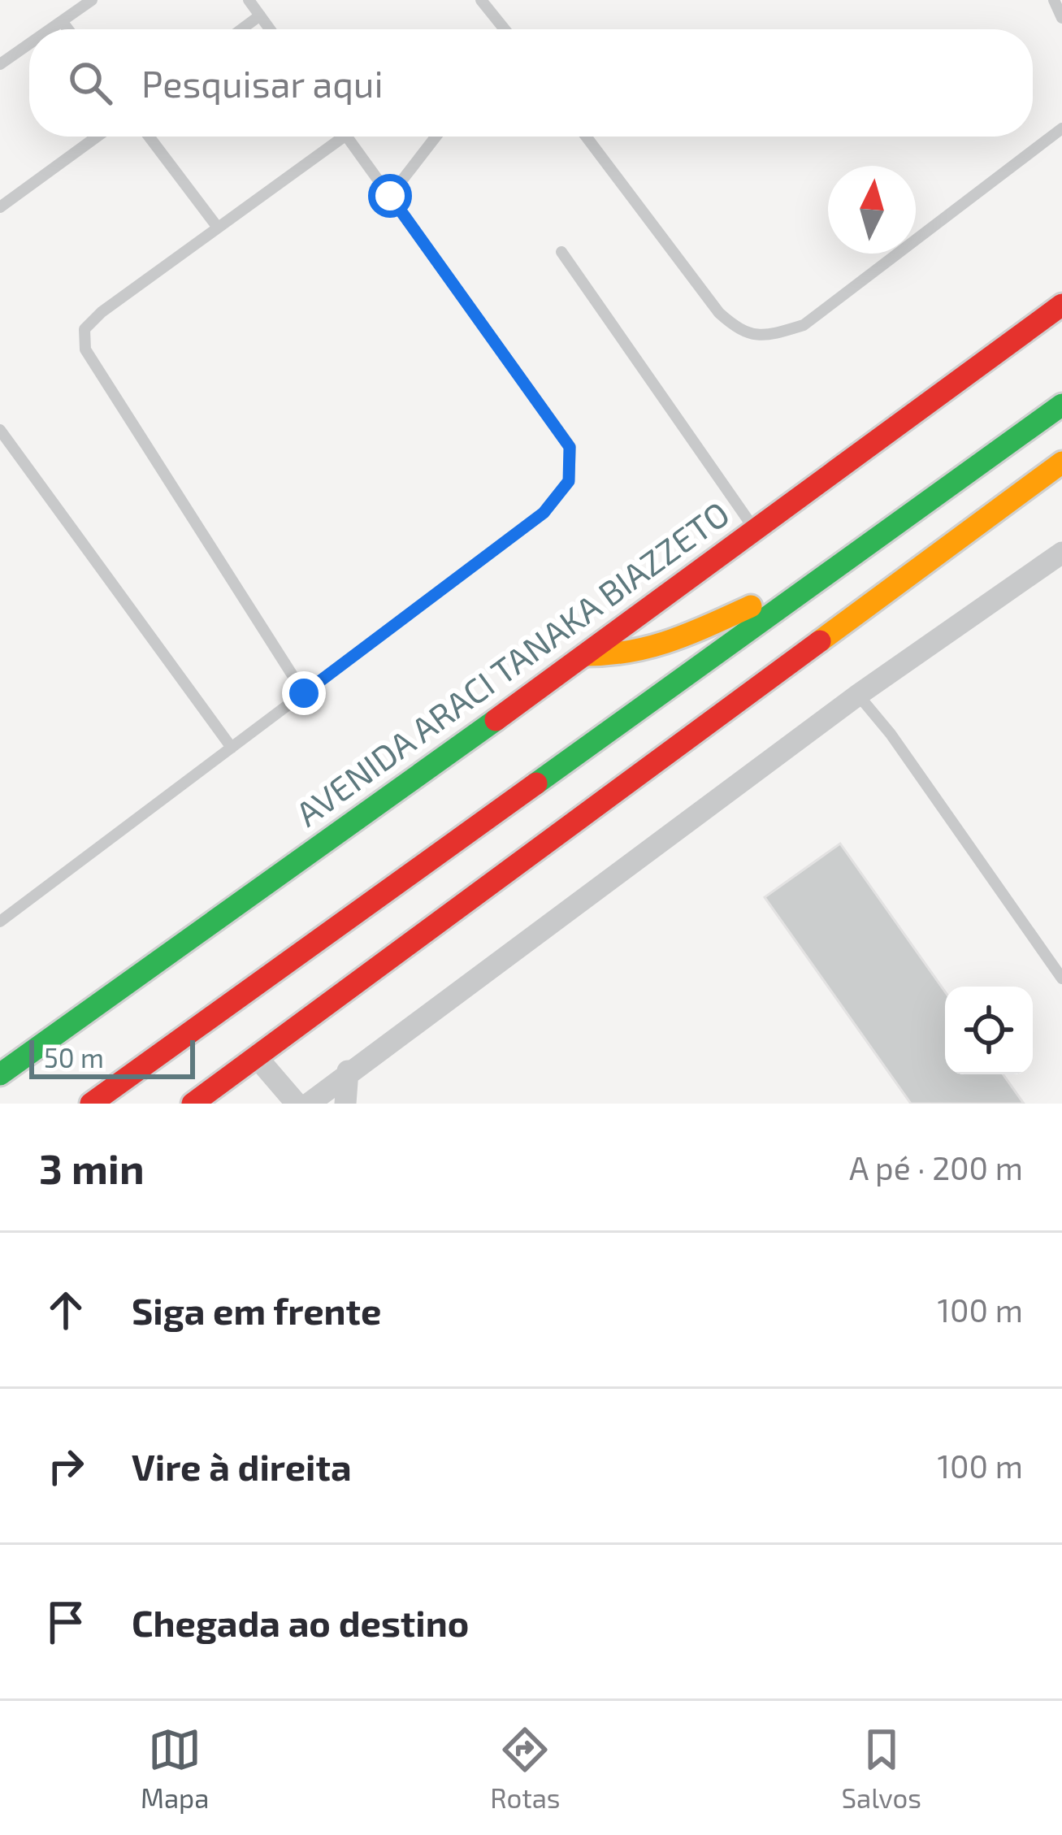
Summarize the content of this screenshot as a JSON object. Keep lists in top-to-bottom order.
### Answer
{
  "streets": {
    "main road": ["AVENIDA ARACI TANAKA BIAZZETO"]
  },
  "scale_bar": "50 m",
  "north": "top",
  "page": {
    "search": "Pesquisar aqui",
    "scale": "50 m",
    "heading": ["3 min", "A pé · 200 m"],
    "list": [
      ["Siga em frente", "100 m"],
      ["Vire à direita", "100 m"],
      "Chegada ao destino"
    ],
    "nav": ["Mapa", "Rotas", "Salvos"]
  }
}
